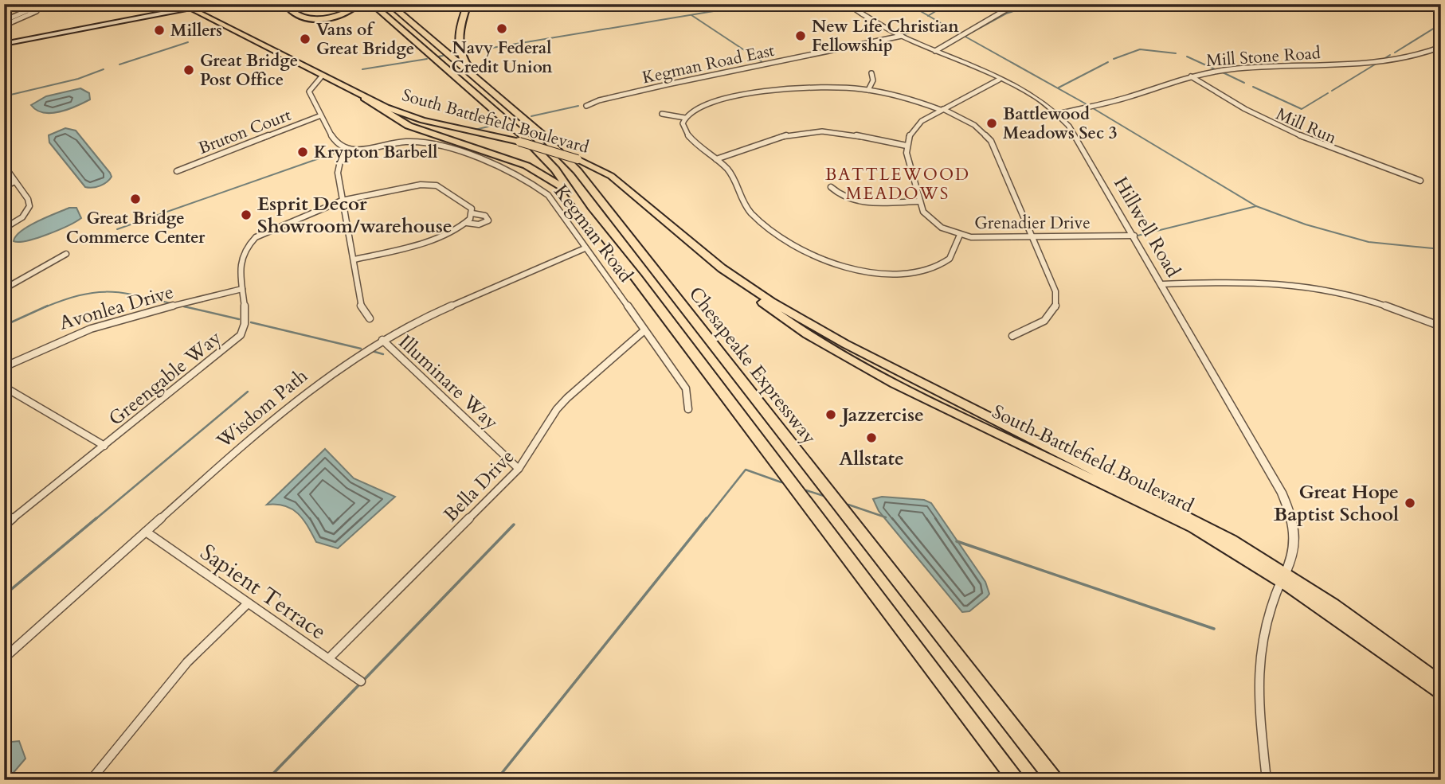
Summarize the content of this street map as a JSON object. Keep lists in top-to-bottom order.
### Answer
{
  "streets": {
    "highway": ["Chesapeake Expressway"],
    "main road": ["South Battlefield Boulevard"],
    "street": [
      "Mill Stone Road",
      "Kegman Road East",
      "Mill Run",
      "Bruton Court",
      "Grenadier Drive",
      "Hillwell Road",
      "Kegman Road",
      "Avonlea Drive",
      "Greengable Way",
      "Illuminare Way",
      "Wisdom Path",
      "Bella Drive",
      "Sapient Terrace"
    ]
  },
  "crossings": [
    ["Mill Stone Road", "Mill Run"],
    ["Mill Stone Road", "Hillwell Road"],
    ["Kegman Road East", "Hillwell Road"],
    ["South Battlefield Boulevard", "Hillwell Road"],
    ["Grenadier Drive", "Hillwell Road"],
    ["Kegman Road", "Wisdom Path"],
    ["Kegman Road", "Bella Drive"],
    ["Avonlea Drive", "Greengable Way"],
    ["Illuminare Way", "Wisdom Path"],
    ["Illuminare Way", "Bella Drive"],
    ["Wisdom Path", "Sapient Terrace"],
    ["Bella Drive", "Sapient Terrace"]
  ],
  "districts": ["BATTLEWOOD MEADOWS"],
  "places": [
    "Navy Federal Credit Union",
    "Millers",
    "New Life Christian Fellowship",
    "Vans of Great Bridge",
    "Great Bridge Post Office",
    "Battlewood Meadows Sec 3",
    "Krypton Barbell",
    "Great Bridge Commerce Center",
    "Esprit Decor Showroom/warehouse",
    "Jazzercise",
    "Allstate",
    "Great Hope Baptist School"
  ]
}
